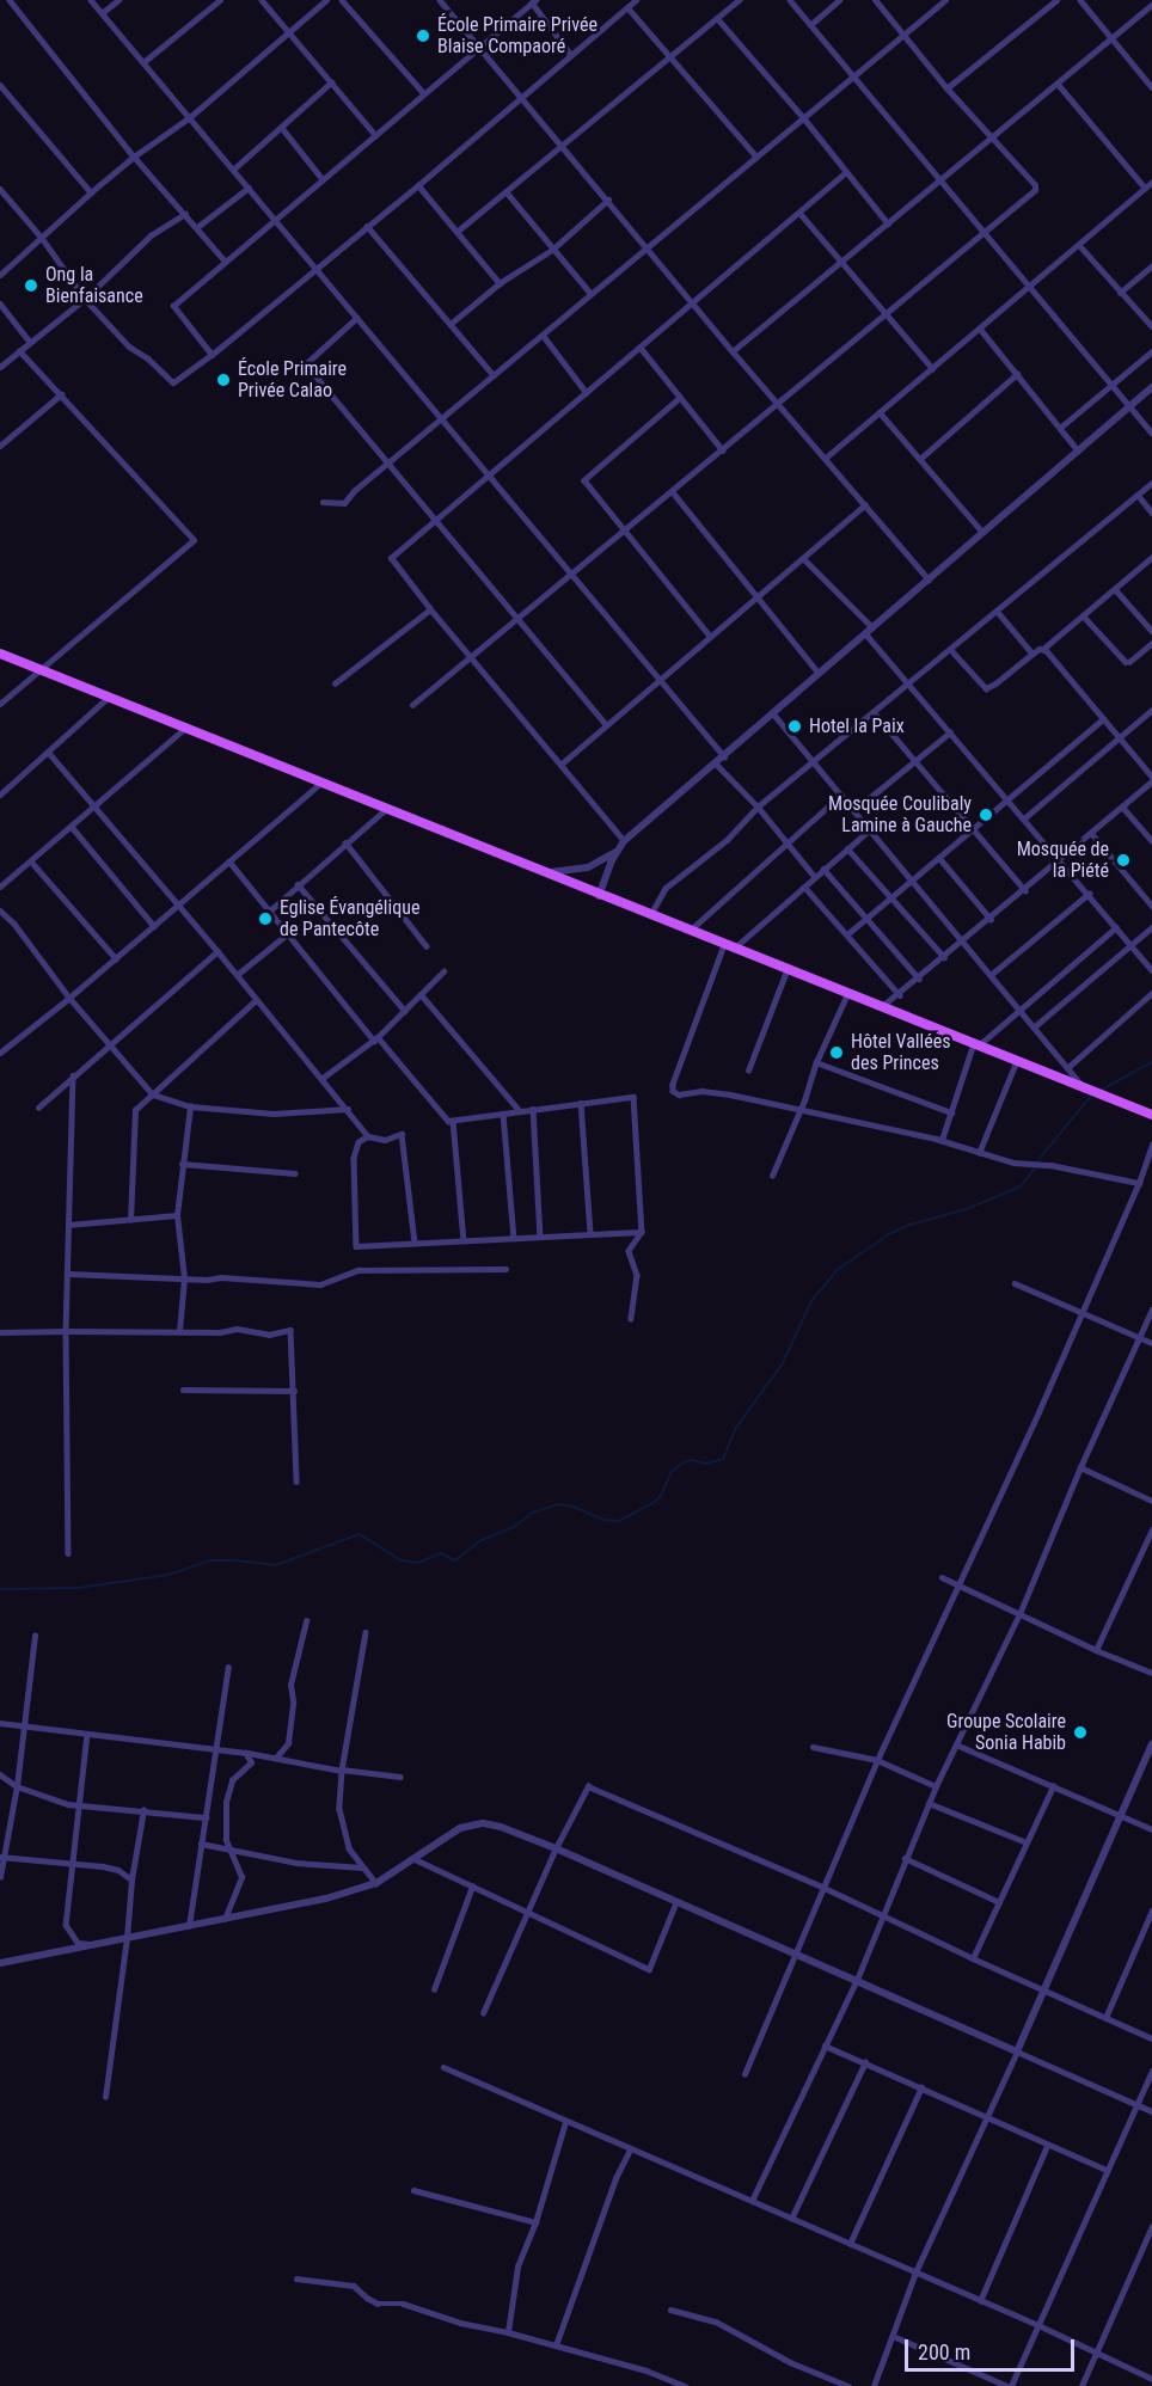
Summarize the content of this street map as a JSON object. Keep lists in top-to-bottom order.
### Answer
{
  "places": [
    "École Primaire Privée Blaise Compaoré",
    "Ong la Bienfaisance",
    "École Primaire Privée Calao",
    "Hotel la Paix",
    "Mosquée Coulibaly Lamine à Gauche",
    "Mosquée de la Piété",
    "Eglise Évangélique de Pantecôte",
    "Hôtel Vallées des Princes",
    "Groupe Scolaire Sonia Habib"
  ],
  "scale_bar": "200 m"
}
